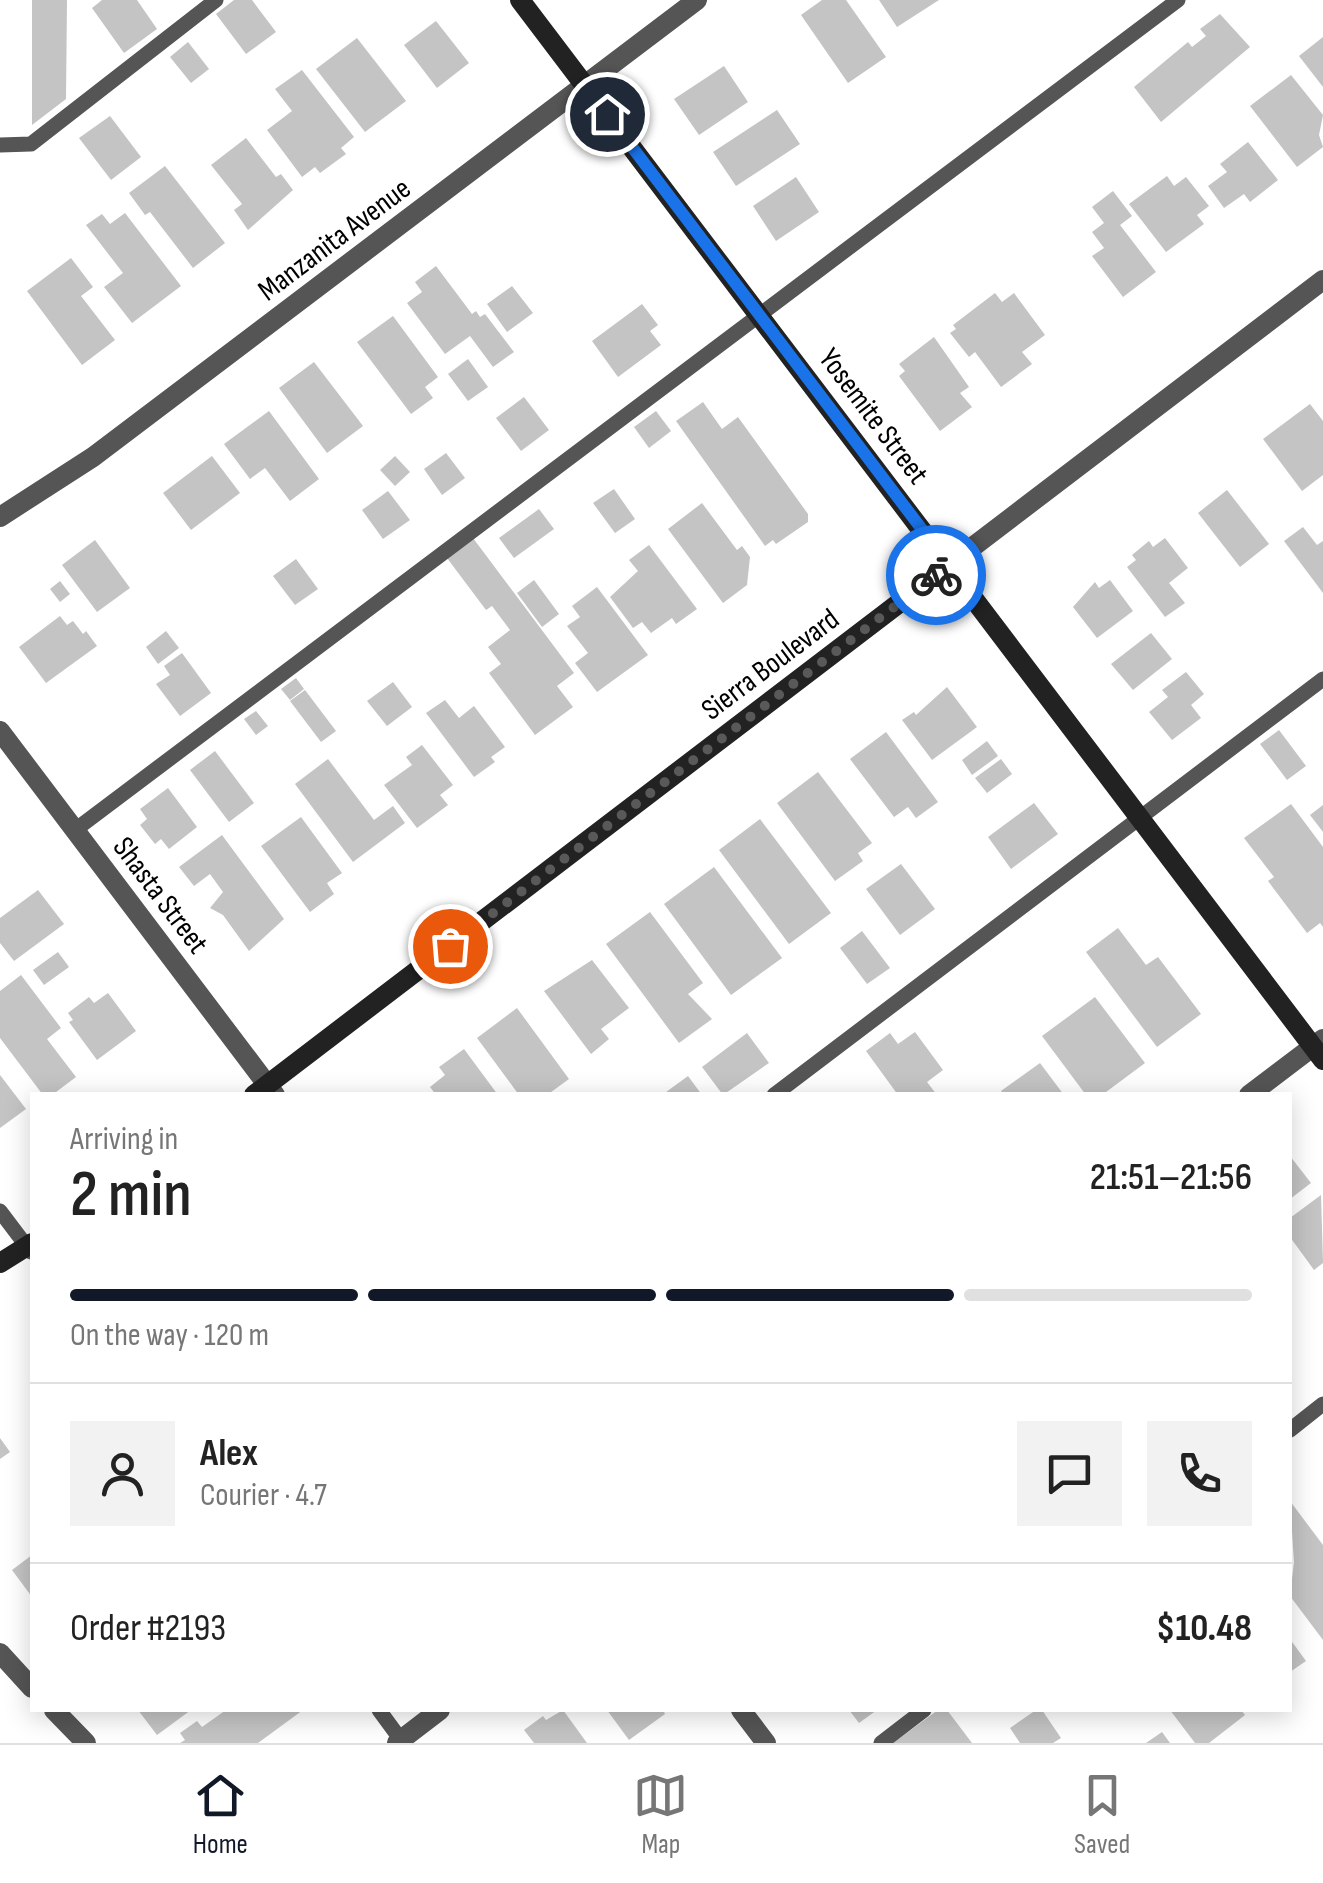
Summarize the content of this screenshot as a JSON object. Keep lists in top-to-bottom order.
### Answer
{
  "streets": {
    "street": [
      "Manzanita Avenue",
      "Yosemite Street",
      "Sierra Boulevard",
      "Shasta Street"
    ]
  },
  "crossings": [
    ["Manzanita Avenue", "Yosemite Street"],
    ["Yosemite Street", "Sierra Boulevard"],
    ["Sierra Boulevard", "Shasta Street"]
  ],
  "page": {
    "heading": ["2 min", "Arriving in", "21:51–21:56"],
    "panel": [
      "Alex",
      "Courier · 4.7",
      "Order #2193",
      "$10.48"
    ],
    "bar": "On the way · 120 m",
    "tabs": ["Home", "Map", "Saved"]
  }
}
